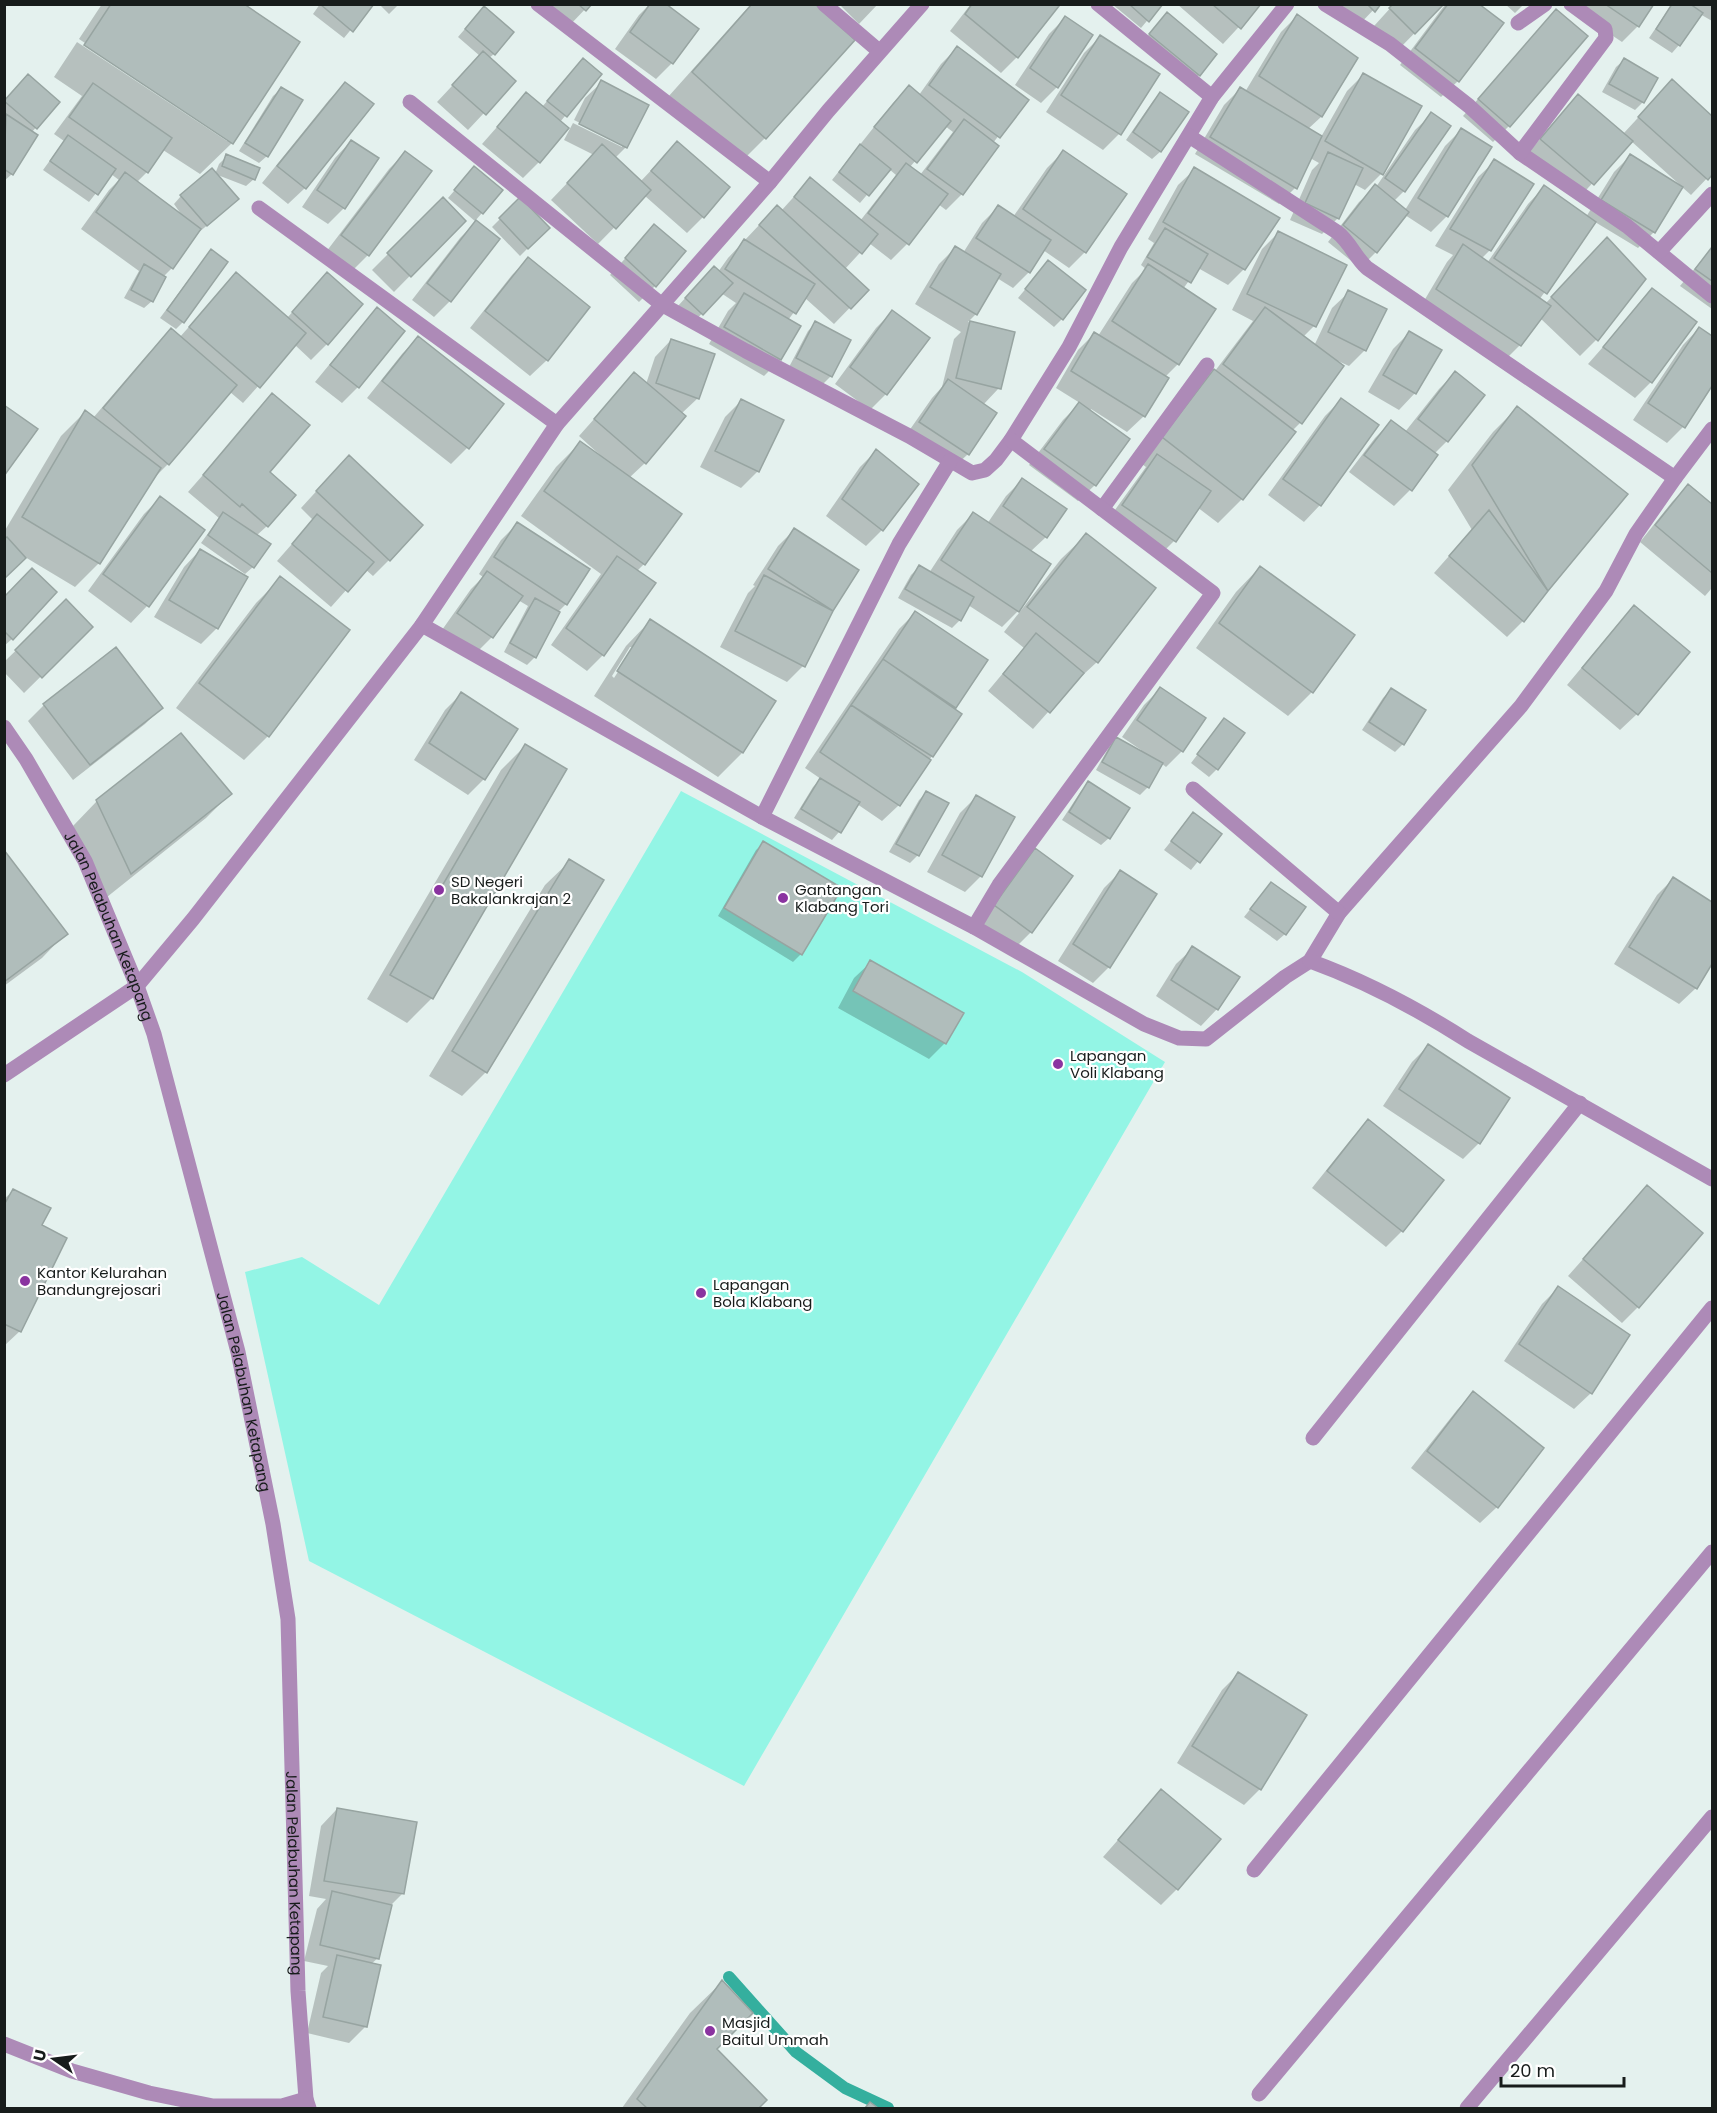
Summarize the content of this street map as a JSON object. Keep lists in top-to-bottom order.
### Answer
{
  "streets": {
    "street": ["Jalan Pelabuhan Ketapang"]
  },
  "places": [
    "SD Negeri Bakalankrajan 2",
    "Gantangan Klabang Tori",
    "Lapangan Voli Klabang",
    "Kantor Kelurahan Bandungrejosari",
    "Lapangan Bola Klabang",
    "Masjid Baitul Ummah"
  ],
  "scale_bar": "20 m",
  "north": "left"
}
